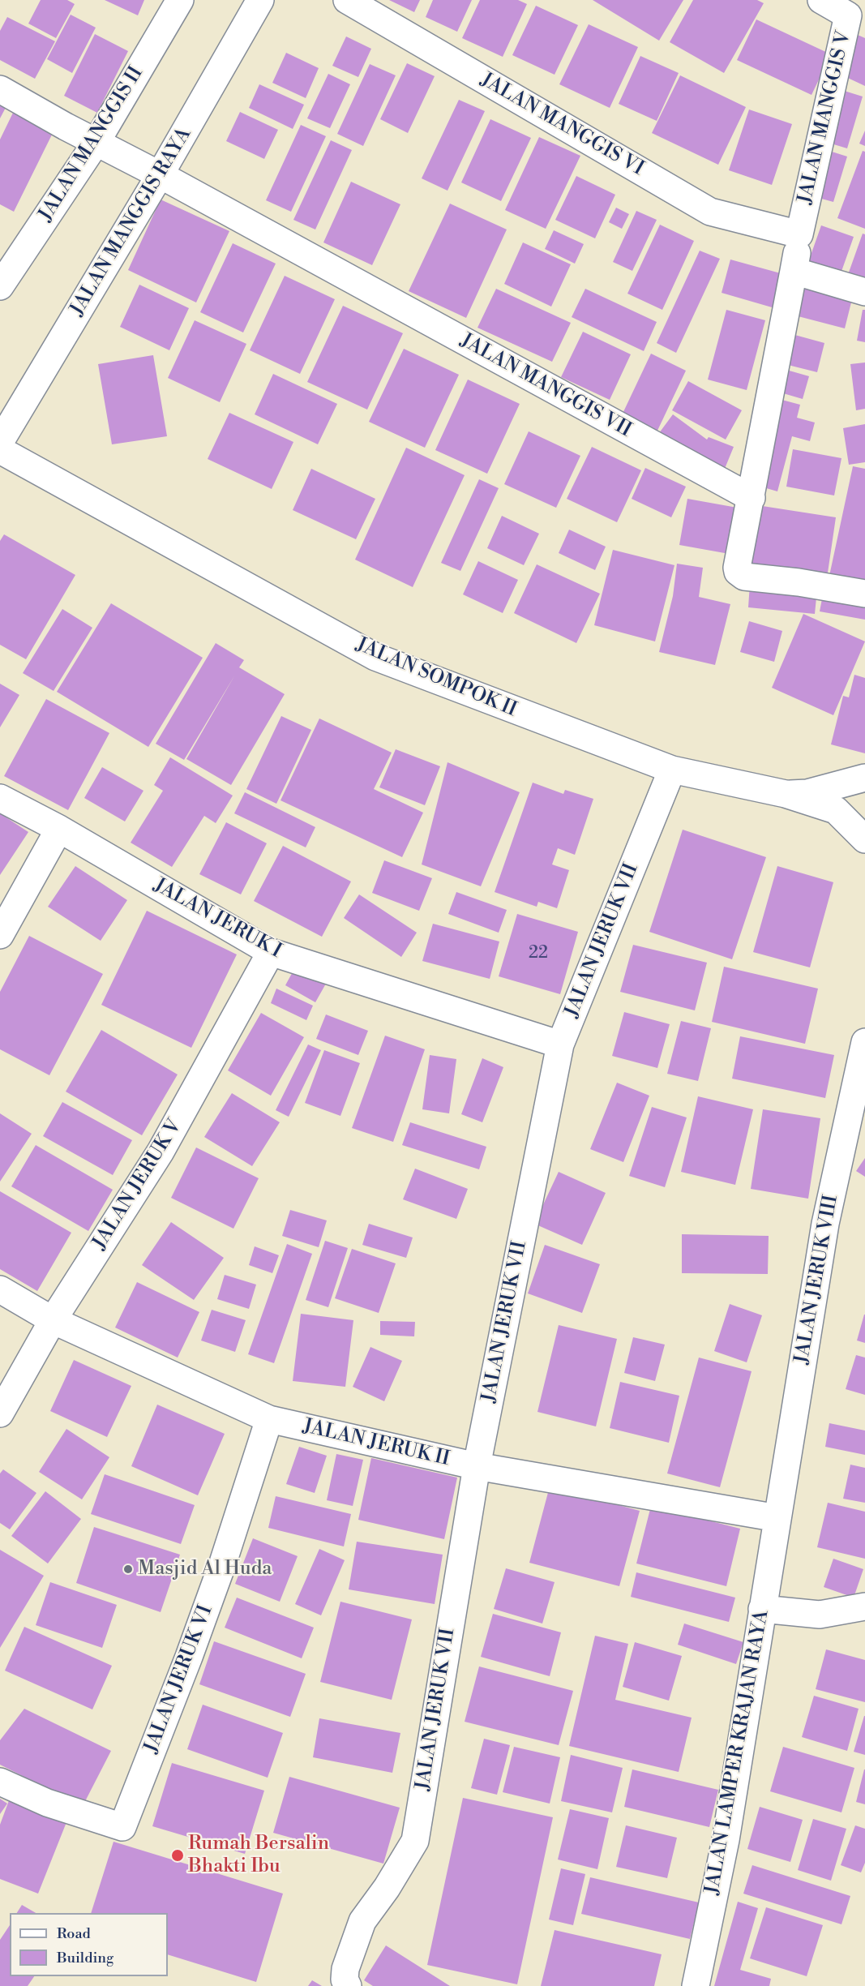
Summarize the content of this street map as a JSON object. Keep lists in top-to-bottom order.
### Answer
{
  "streets": {
    "street": [
      "JALAN MANGGIS V",
      "JALAN MANGGIS VI",
      "JALAN MANGGIS II",
      "JALAN MANGGIS RAYA",
      "JALAN MANGGIS VII",
      "JALAN SOMPOK II",
      "JALAN JERUK I",
      "JALAN JERUK VII",
      "JALAN JERUK V",
      "JALAN JERUK VIII",
      "JALAN JERUK II",
      "JALAN JERUK VI",
      "JALAN LAMPER KRAJAN RAYA"
    ]
  },
  "crossings": [
    ["JALAN MANGGIS V", "JALAN MANGGIS VI"],
    ["JALAN MANGGIS V", "JALAN MANGGIS VII"],
    ["JALAN MANGGIS II", "JALAN MANGGIS VII"],
    ["JALAN MANGGIS RAYA", "JALAN MANGGIS VII"],
    ["JALAN SOMPOK II", "JALAN JERUK VII"],
    ["JALAN JERUK I", "JALAN JERUK VII"],
    ["JALAN JERUK I", "JALAN JERUK V"],
    ["JALAN JERUK VII", "JALAN JERUK II"],
    ["JALAN JERUK V", "JALAN JERUK II"],
    ["JALAN JERUK VIII", "JALAN JERUK II"],
    ["JALAN JERUK VIII", "JALAN LAMPER KRAJAN RAYA"],
    ["JALAN JERUK II", "JALAN JERUK VI"],
    ["JALAN JERUK II", "JALAN LAMPER KRAJAN RAYA"]
  ],
  "places": ["Masjid Al Huda", "Rumah Bersalin Bhakti Ibu"],
  "house_numbers": ["22"],
  "legend": ["Road", "Building"]
}
